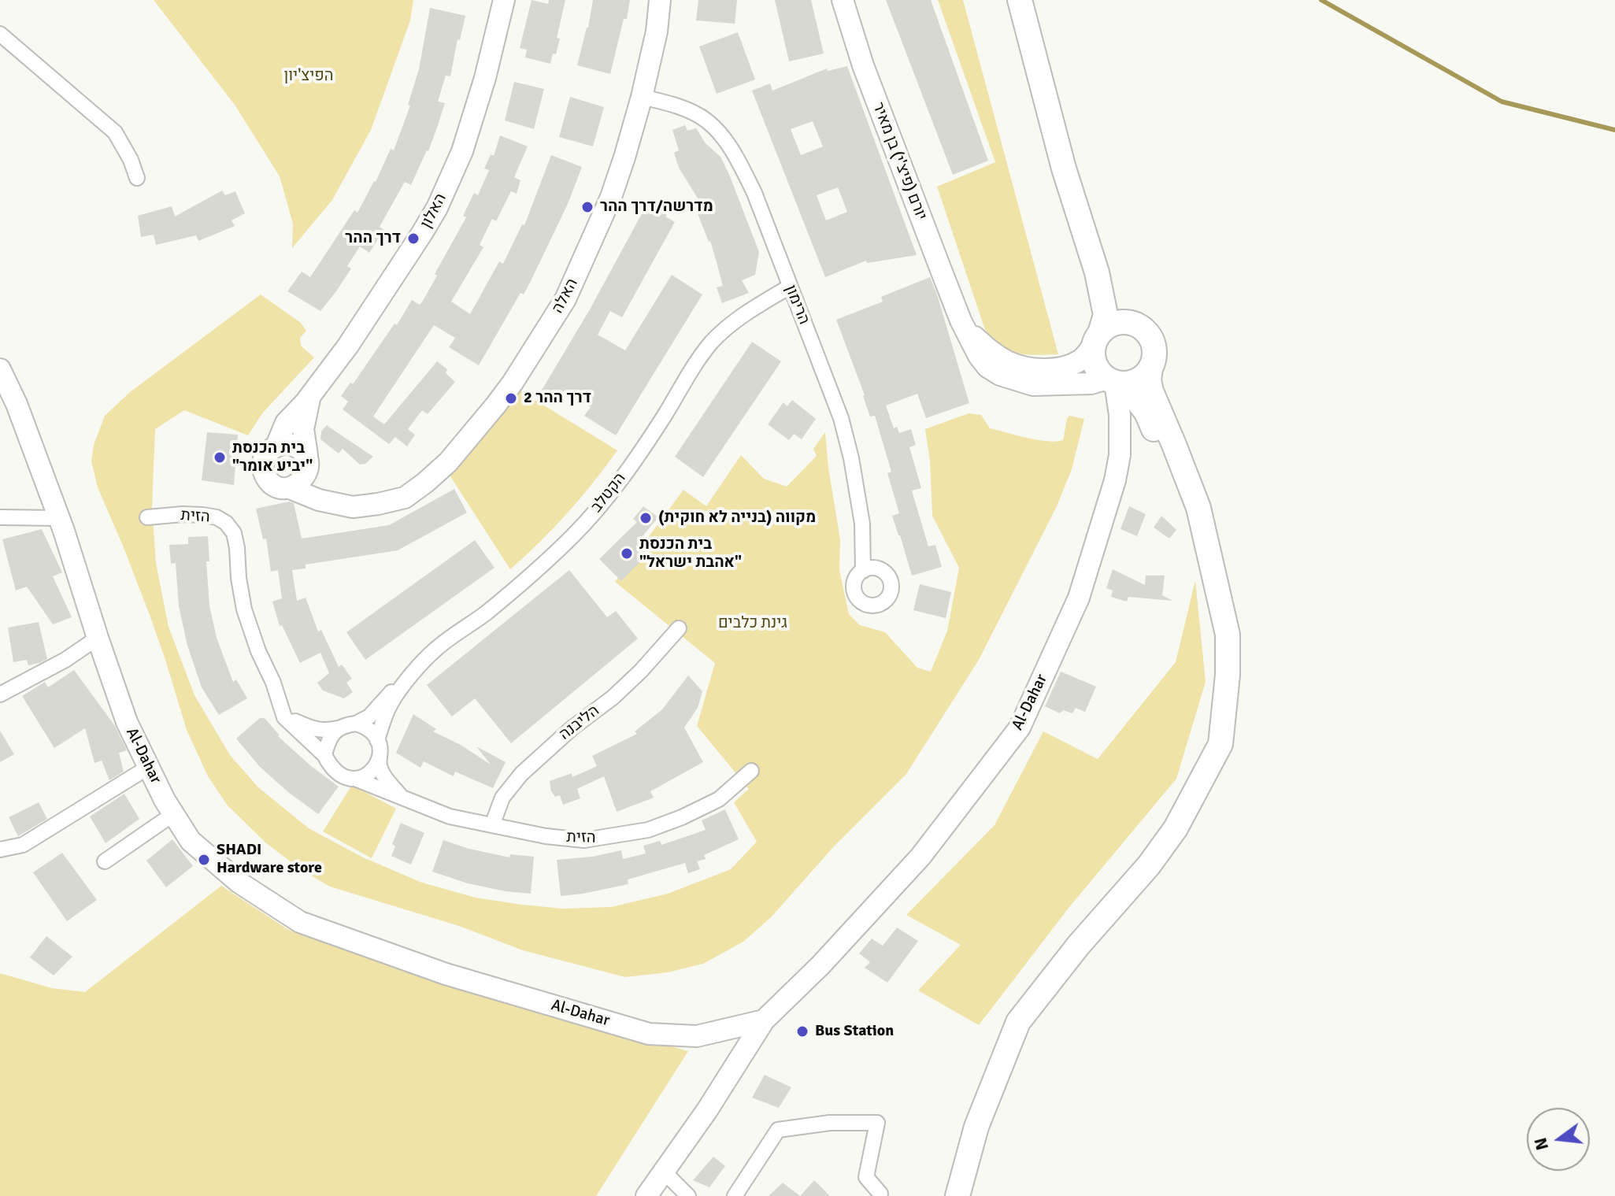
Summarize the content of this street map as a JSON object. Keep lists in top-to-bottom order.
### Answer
{
  "streets": {
    "street": [
      "יורם (פיצ'י) בן מאיר",
      "האלון",
      "האלה",
      "הרימון",
      "הקטלב",
      "הזית",
      "Al-Dahar",
      "הליבנה"
    ]
  },
  "crossings": [
    ["יורם (פיצ'י) בן מאיר", "Al-Dahar"],
    ["האלון", "האלה"],
    ["האלה", "הרימון"],
    ["הרימון", "הקטלב"],
    ["הקטלב", "הזית"],
    ["הזית", "הליבנה"]
  ],
  "parks": ["הפיצ'יון", "גינת כלבים"],
  "places": [
    "מדרשה/דרך ההר",
    "דרך ההר",
    "דרך ההר 2",
    "בית הכנסת \"יביע אומר\"",
    "מקווה (בנייה לא חוקית)",
    "בית הכנסת \"אהבת ישראל\"",
    "SHADI Hardware store",
    "Bus Station"
  ],
  "north": "left"
}
